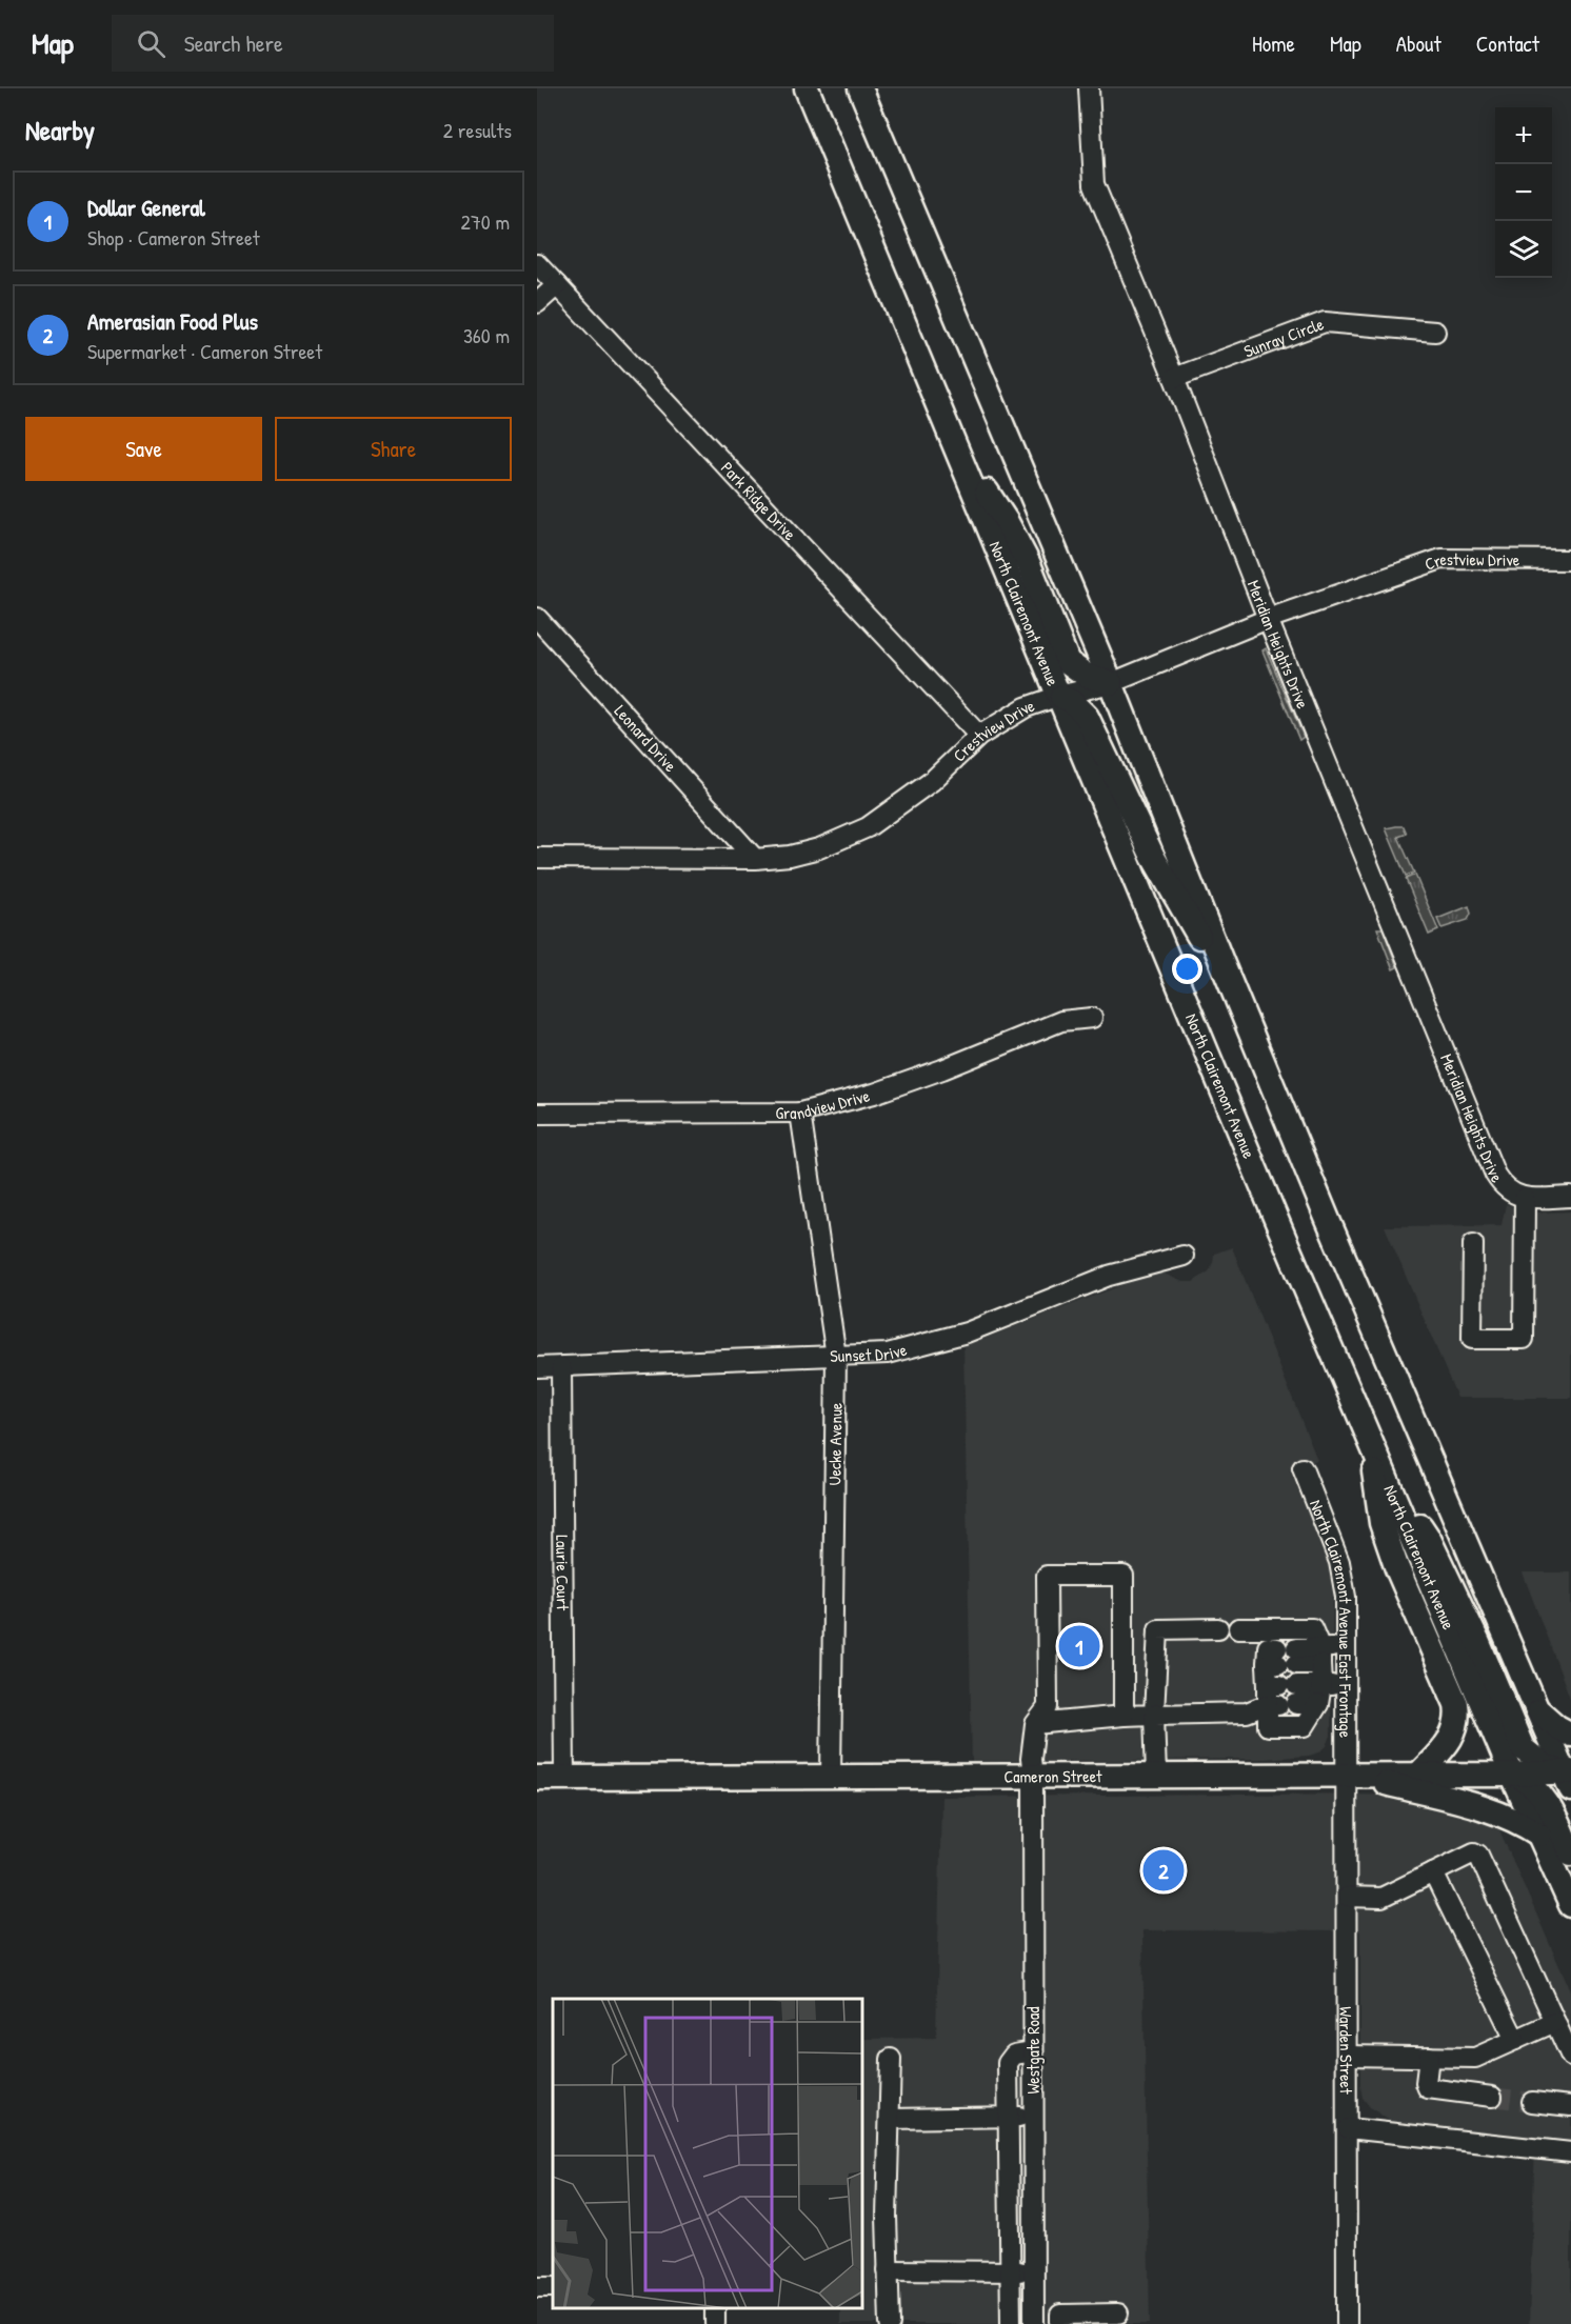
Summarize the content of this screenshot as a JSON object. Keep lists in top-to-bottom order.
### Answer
{
  "streets": {
    "main road": ["North Clairemont Avenue", "Cameron Street"],
    "street": [
      "Sunray Circle",
      "Park Ridge Drive",
      "Crestview Drive",
      "Meridian Heights Drive",
      "Leonard Drive",
      "Grandview Drive",
      "Sunset Drive",
      "Uecke Avenue",
      "Laurie Court",
      "North Clairemont Avenue East Frontage",
      "Warden Street",
      "Westgate Road"
    ]
  },
  "crossings": [
    ["Sunray Circle", "Meridian Heights Drive"],
    ["Park Ridge Drive", "Crestview Drive"],
    ["Crestview Drive", "North Clairemont Avenue"],
    ["Crestview Drive", "Meridian Heights Drive"],
    ["Crestview Drive", "Leonard Drive"],
    ["North Clairemont Avenue", "Cameron Street"],
    ["Grandview Drive", "Uecke Avenue"],
    ["Sunset Drive", "Uecke Avenue"],
    ["Sunset Drive", "Laurie Court"],
    ["Uecke Avenue", "Cameron Street"],
    ["Laurie Court", "Cameron Street"],
    ["North Clairemont Avenue East Frontage", "Cameron Street"],
    ["North Clairemont Avenue East Frontage", "Warden Street"],
    ["Cameron Street", "Warden Street"],
    ["Cameron Street", "Westgate Road"]
  ],
  "page": {
    "header": "Map",
    "search": "Search here",
    "nav": [
      "Home",
      "Map",
      "About",
      "Contact"
    ],
    "heading": ["Nearby", "2 results"],
    "map_buttons": ["+", "−"],
    "list": [
      {
        "mark": "1",
        "name": "Dollar General",
        "note": "Shop · Cameron Street",
        "value": "270 m"
      },
      {
        "mark": "2",
        "name": "Amerasian Food Plus",
        "note": "Supermarket · Cameron Street",
        "value": "360 m"
      }
    ],
    "buttons": ["Save", "Share"],
    "pins": ["1", "2"]
  }
}
